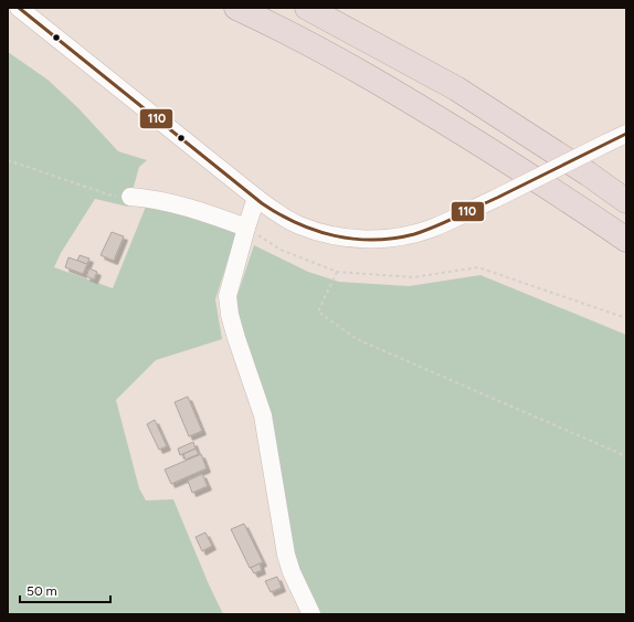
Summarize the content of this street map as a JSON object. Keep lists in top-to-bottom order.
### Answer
{
  "lines": ["transit line 110"],
  "scale_bar": "50 m"
}
